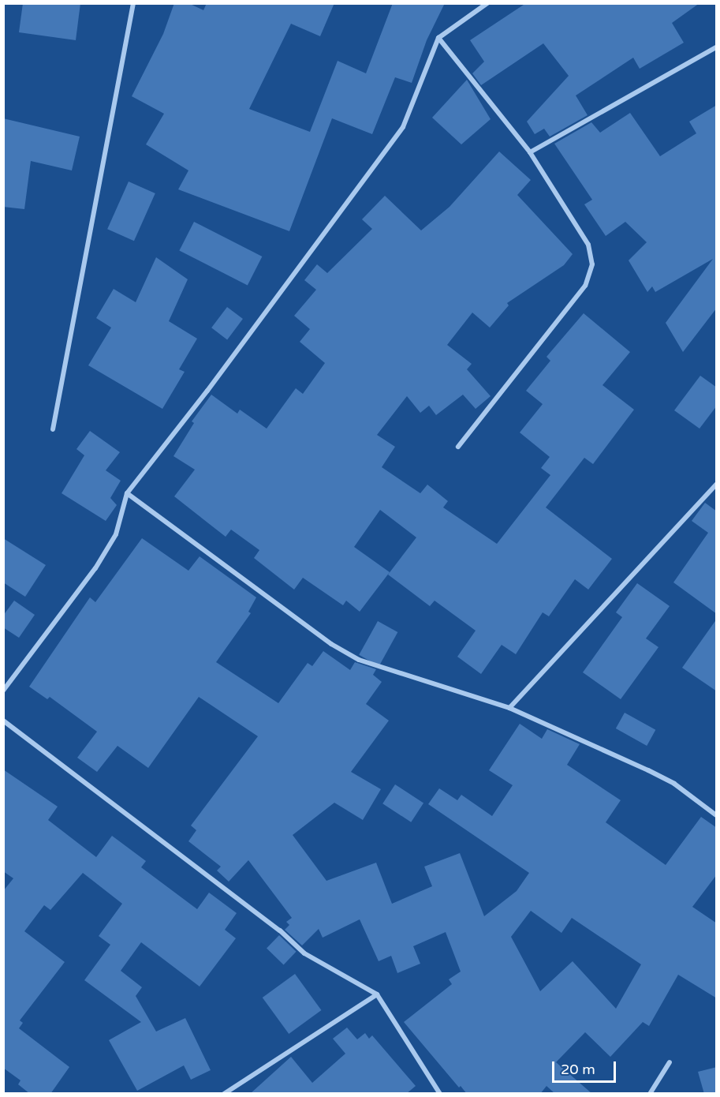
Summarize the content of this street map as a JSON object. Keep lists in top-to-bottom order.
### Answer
{
  "scale_bar": "20 m"
}
